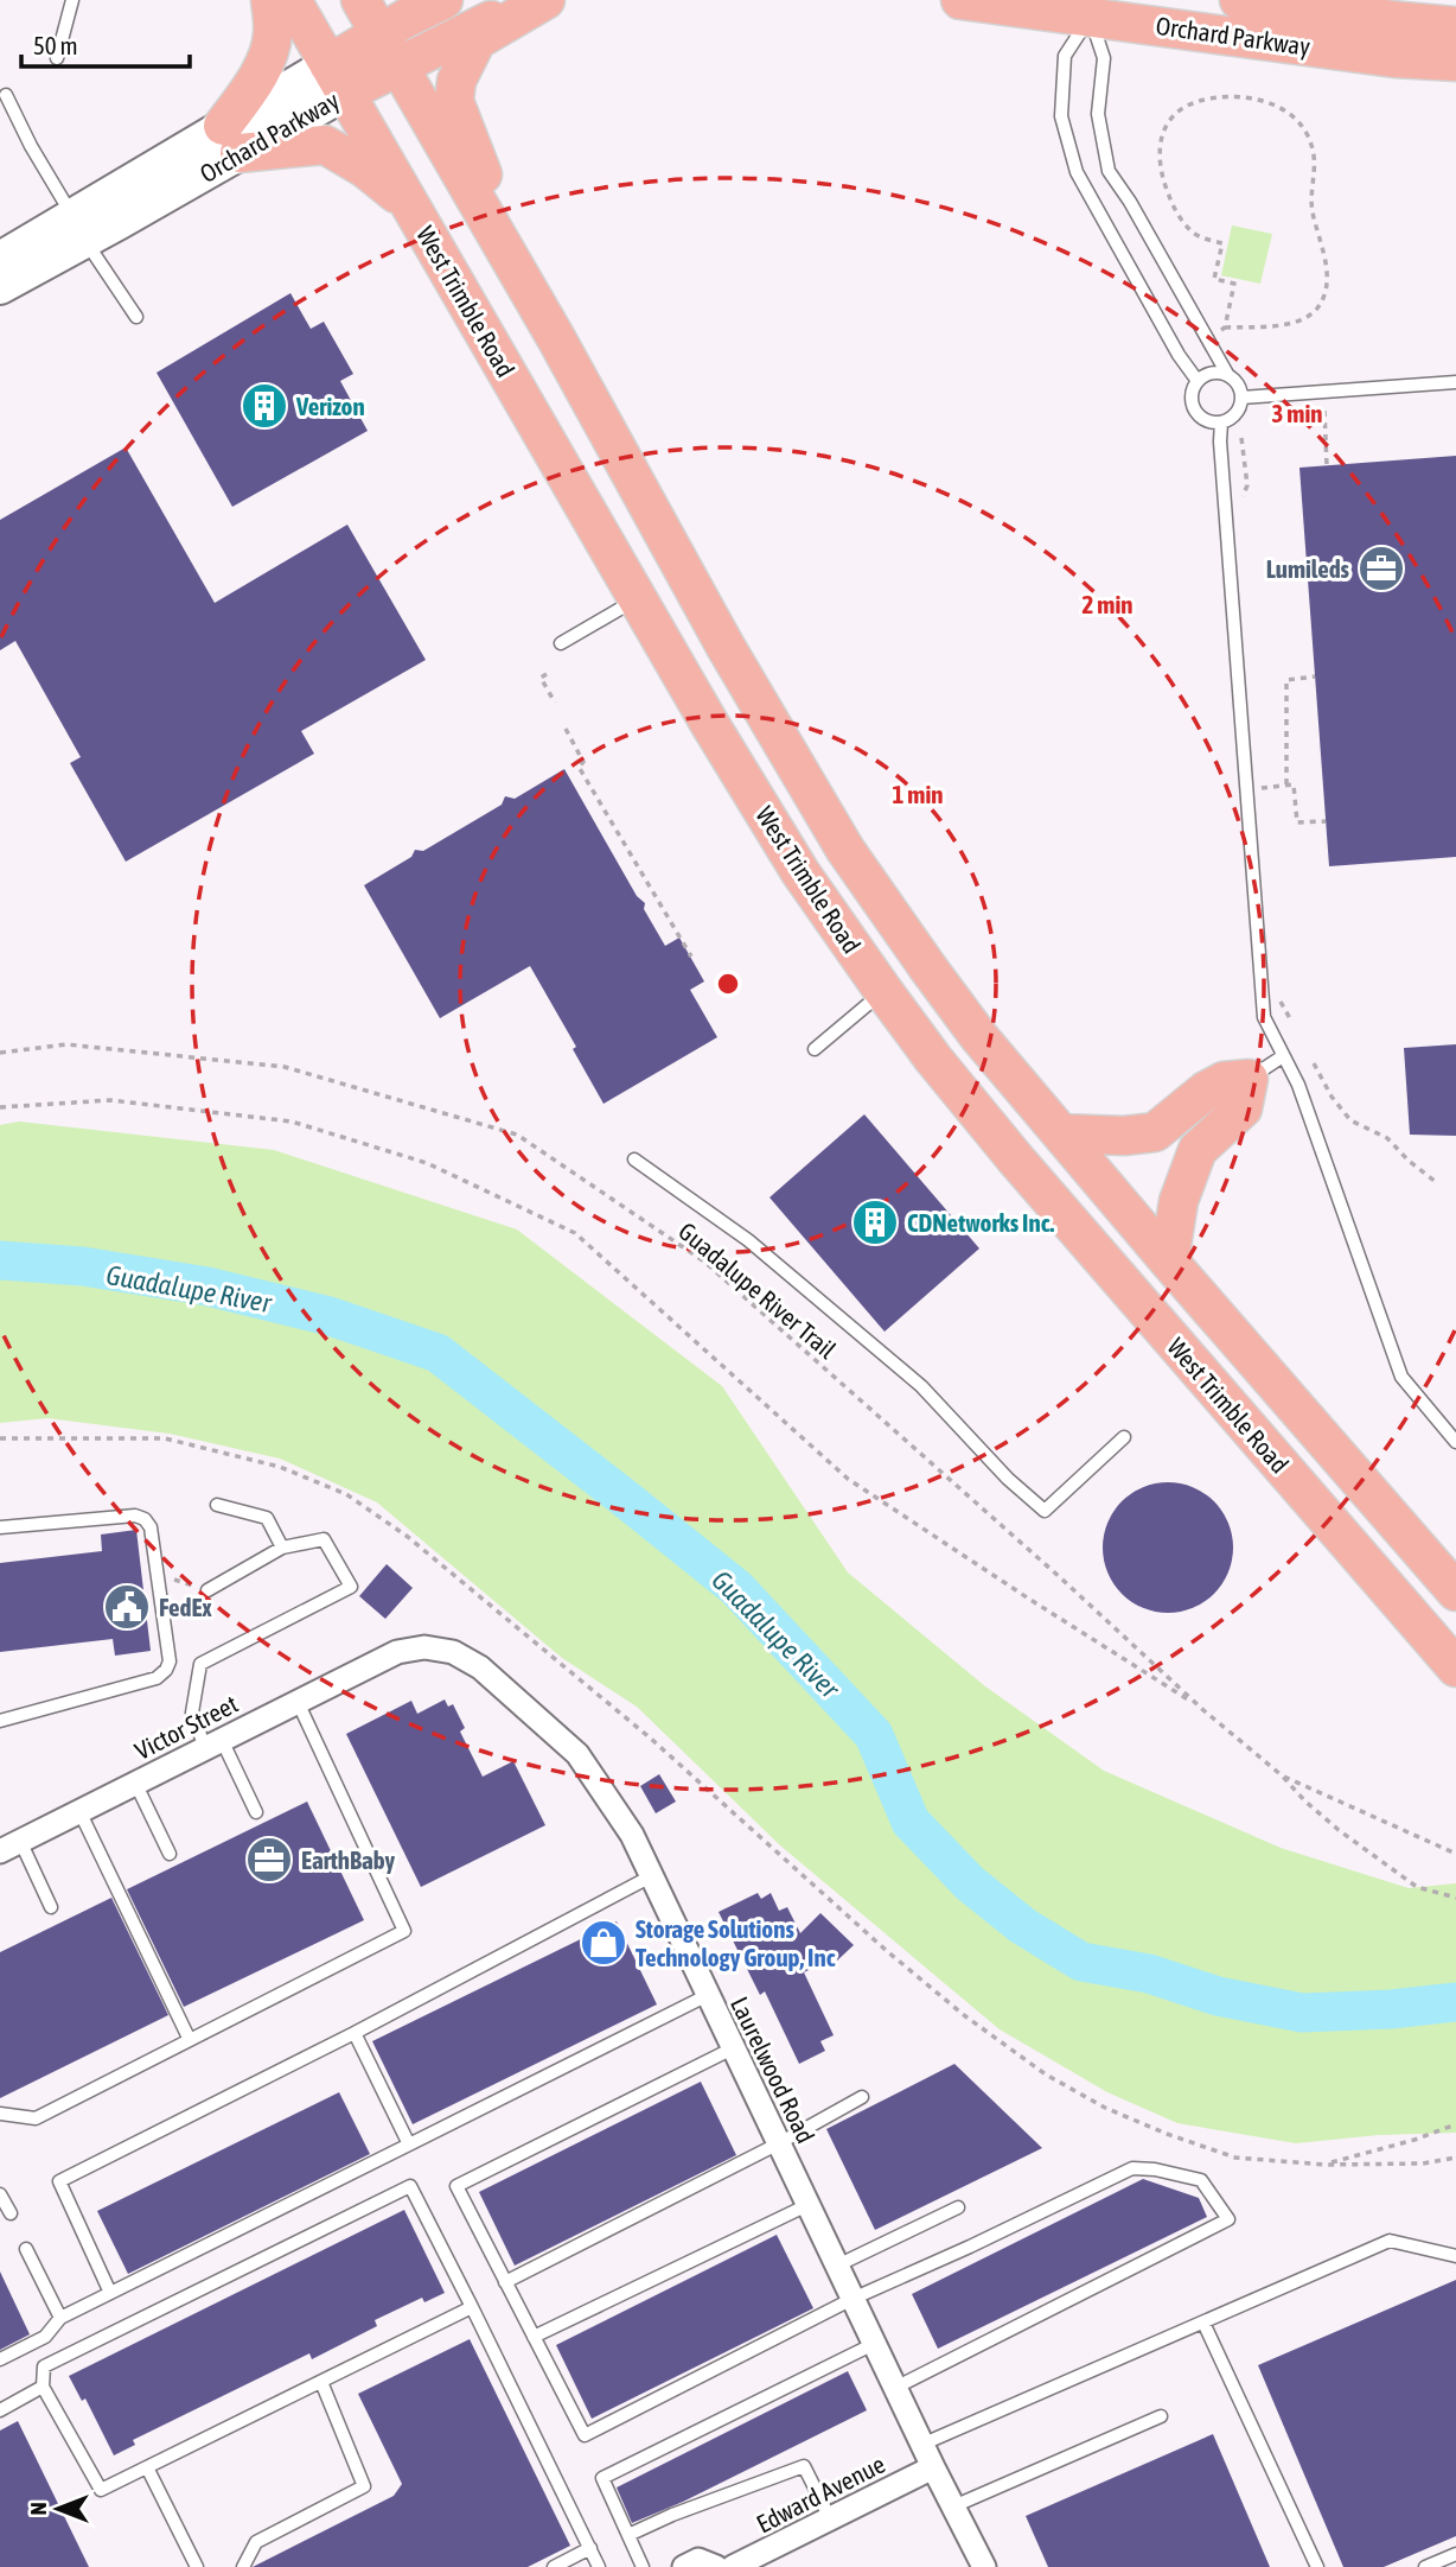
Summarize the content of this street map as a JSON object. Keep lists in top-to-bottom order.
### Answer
{
  "streets": {
    "main road": ["Orchard Parkway", "West Trimble Road"],
    "street": ["Victor Street", "Laurelwood Road", "Edward Avenue"],
    "path": ["Guadalupe River Trail"]
  },
  "crossings": [
    ["Orchard Parkway", "West Trimble Road"],
    ["Victor Street", "Laurelwood Road"],
    ["Laurelwood Road", "Edward Avenue"]
  ],
  "water": ["Guadalupe River"],
  "places": {
    "building": ["Verizon", "CDNetworks Inc."],
    "office": ["Lumileds", "EarthBaby"],
    "public building": ["FedEx"],
    "shop": ["Storage Solutions Technology Group, Inc"]
  },
  "scale_bar": "50 m",
  "north": "left",
  "rings": ["3 min", "2 min", "1 min"]
}
